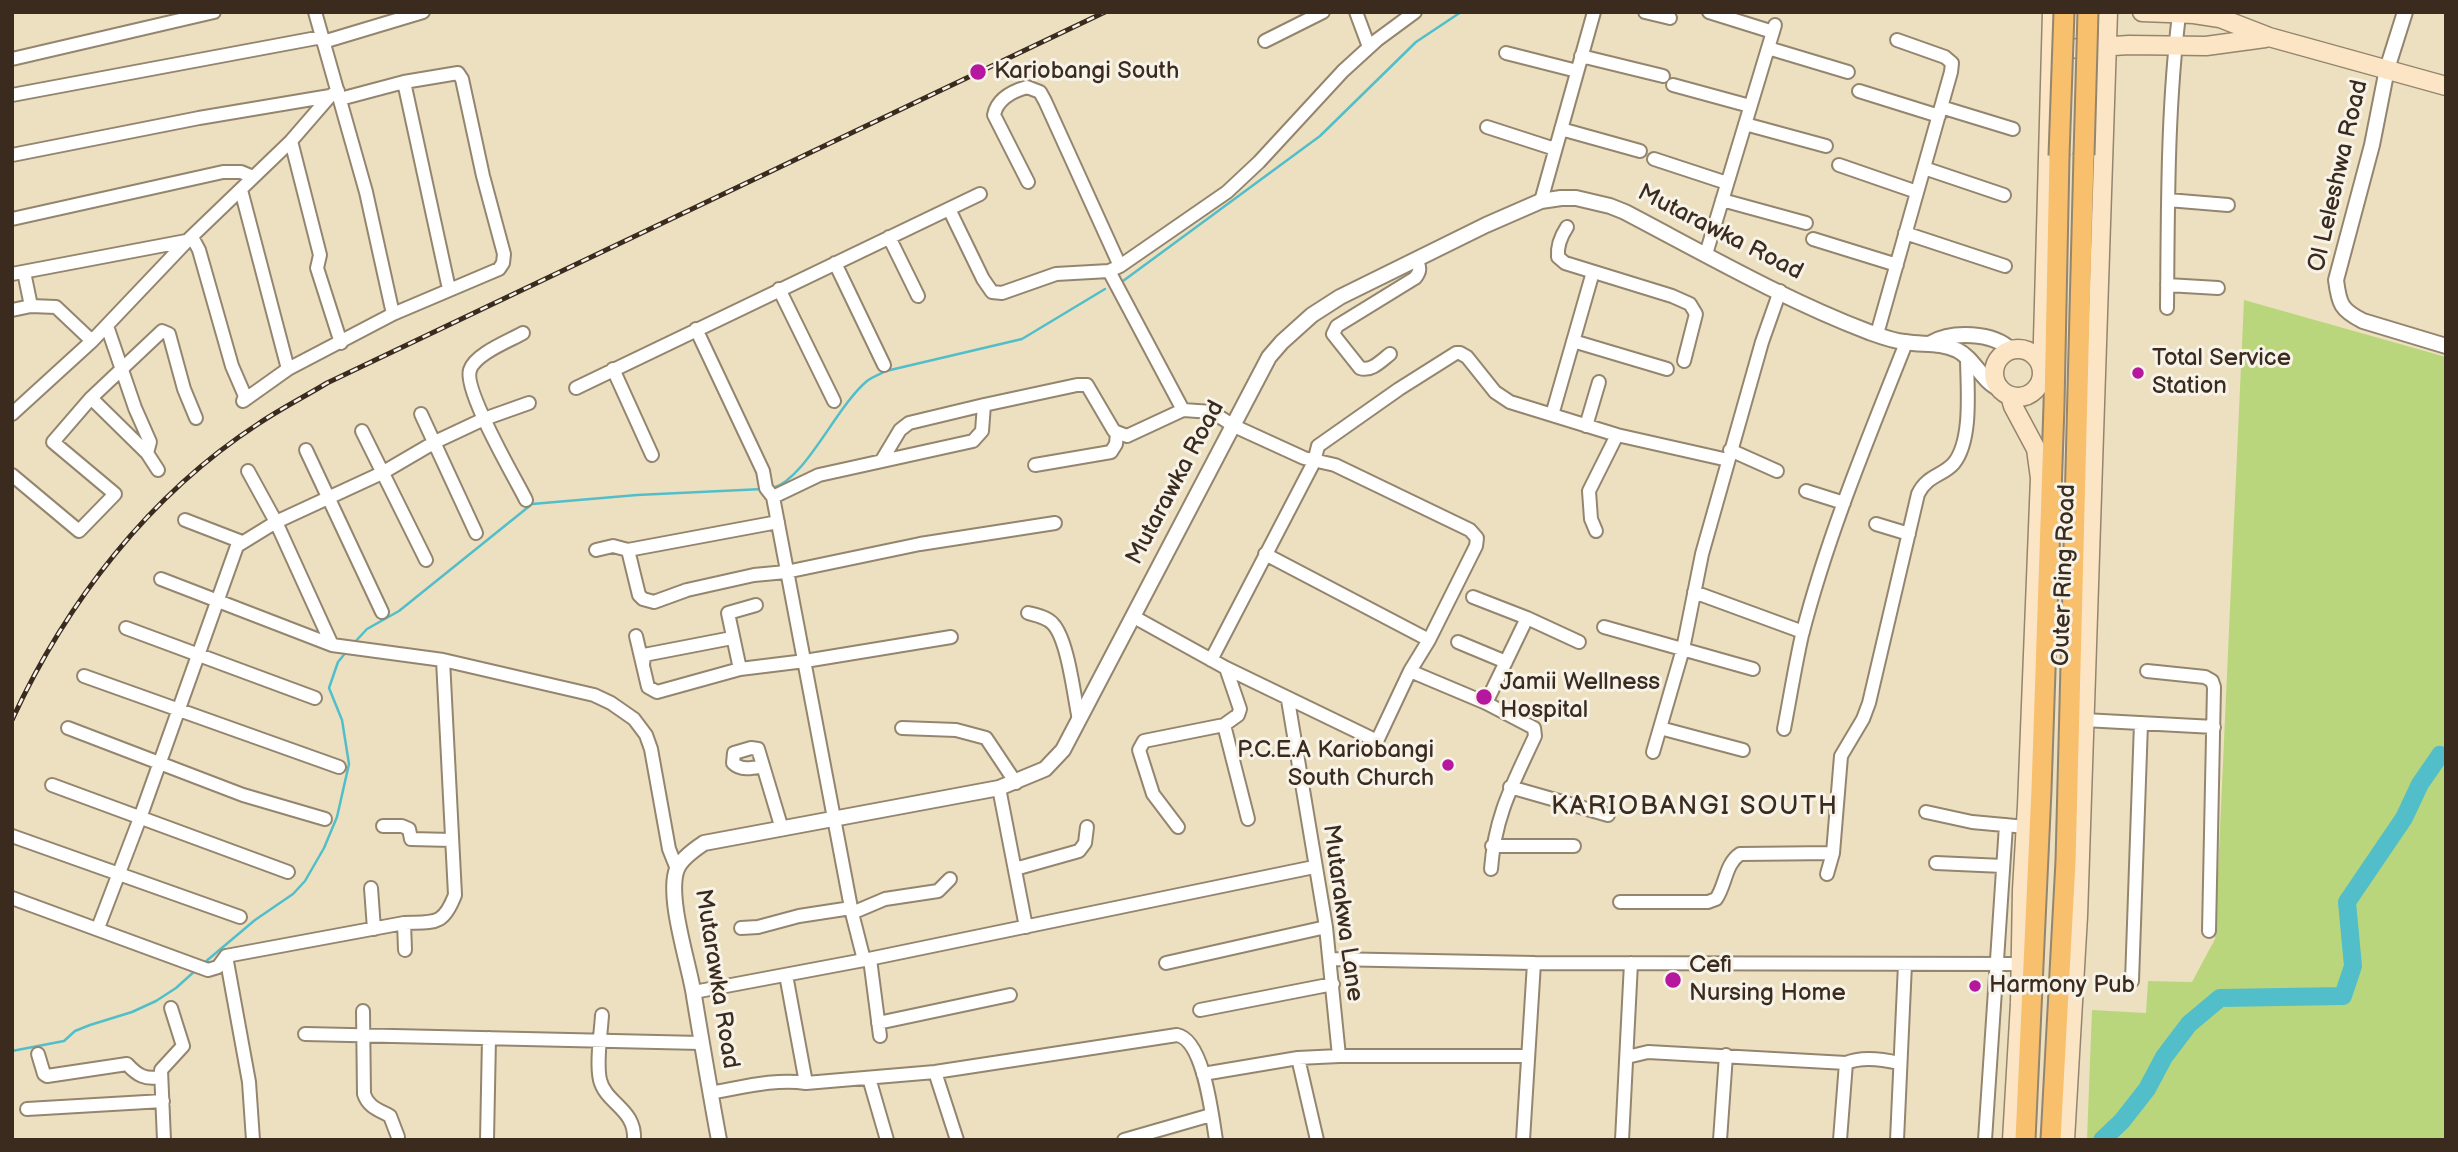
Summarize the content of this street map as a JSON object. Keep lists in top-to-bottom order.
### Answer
{
  "streets": {
    "main road": ["Mutarawka Road", "Outer Ring Road"],
    "street": ["Ol Leleshwa Road", "Mutarakwa Lane"]
  },
  "districts": ["KARIOBANGI SOUTH"],
  "places": [
    "Kariobangi South",
    "Total Service Station",
    "Jamii Wellness Hospital",
    "P.C.E.A Kariobangi South Church",
    "Cefi Nursing Home",
    "Harmony Pub"
  ]
}
